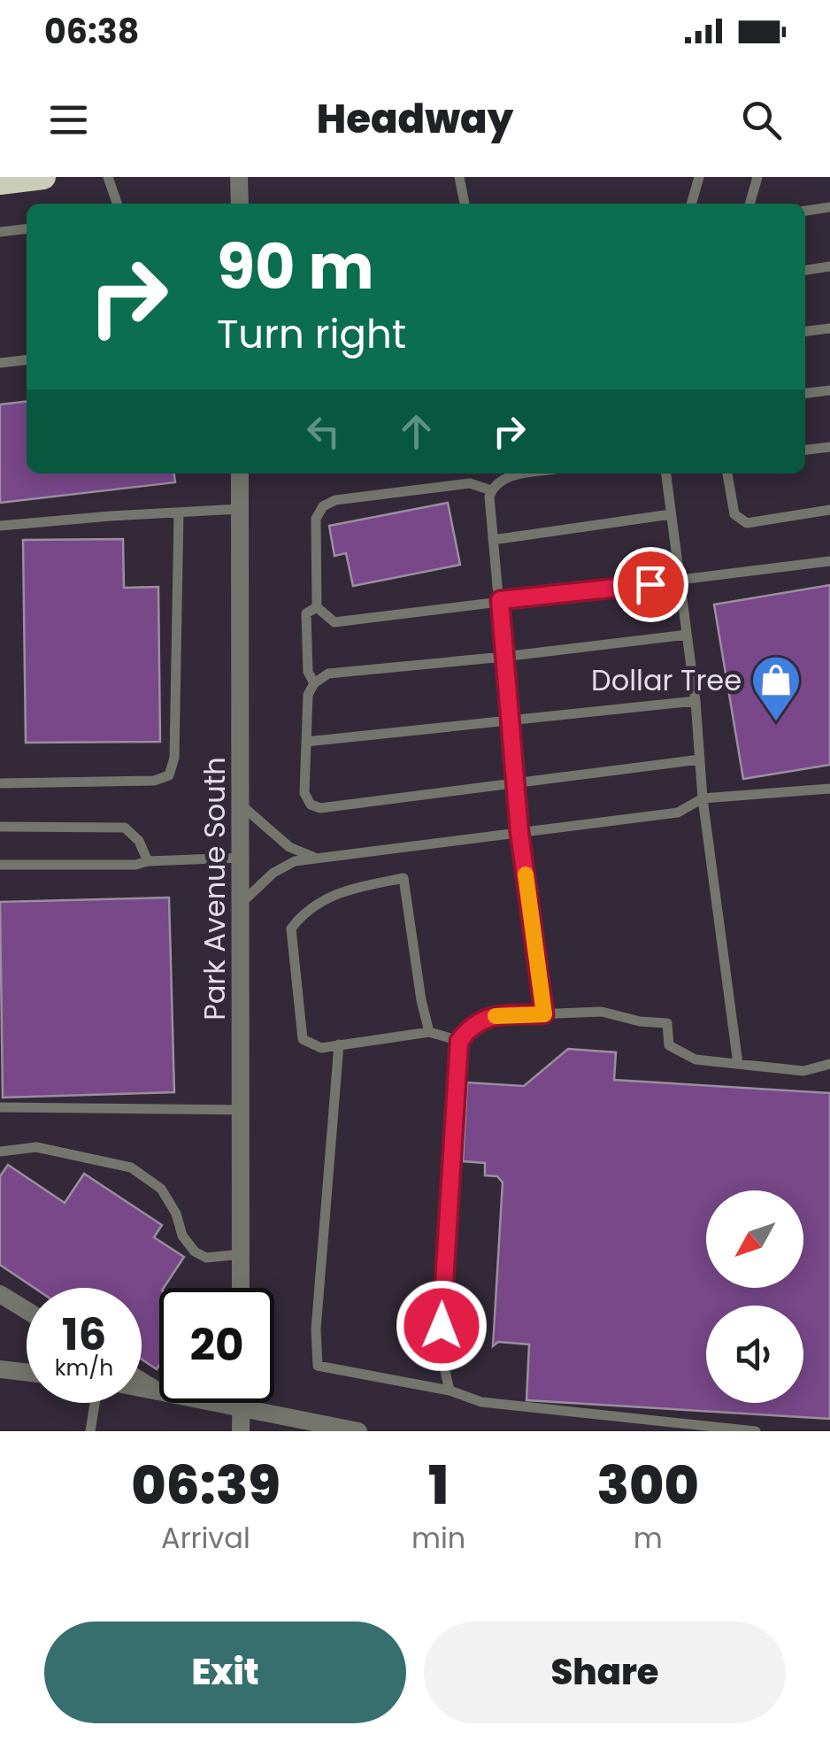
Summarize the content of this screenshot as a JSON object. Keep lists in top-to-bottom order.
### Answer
{
  "streets": {
    "street": ["Park Avenue South"]
  },
  "places": {
    "shop": ["Dollar Tree"]
  },
  "north": "bottom left",
  "page": {
    "status": "06:38",
    "header": "Headway",
    "turn": ["90 m", "Turn right"],
    "speed": "16 km/h",
    "limit": "20",
    "eta": [
      "06:39",
      "Arrival",
      "1",
      "min",
      "300",
      "m"
    ],
    "buttons": ["Exit", "Share"]
  }
}
